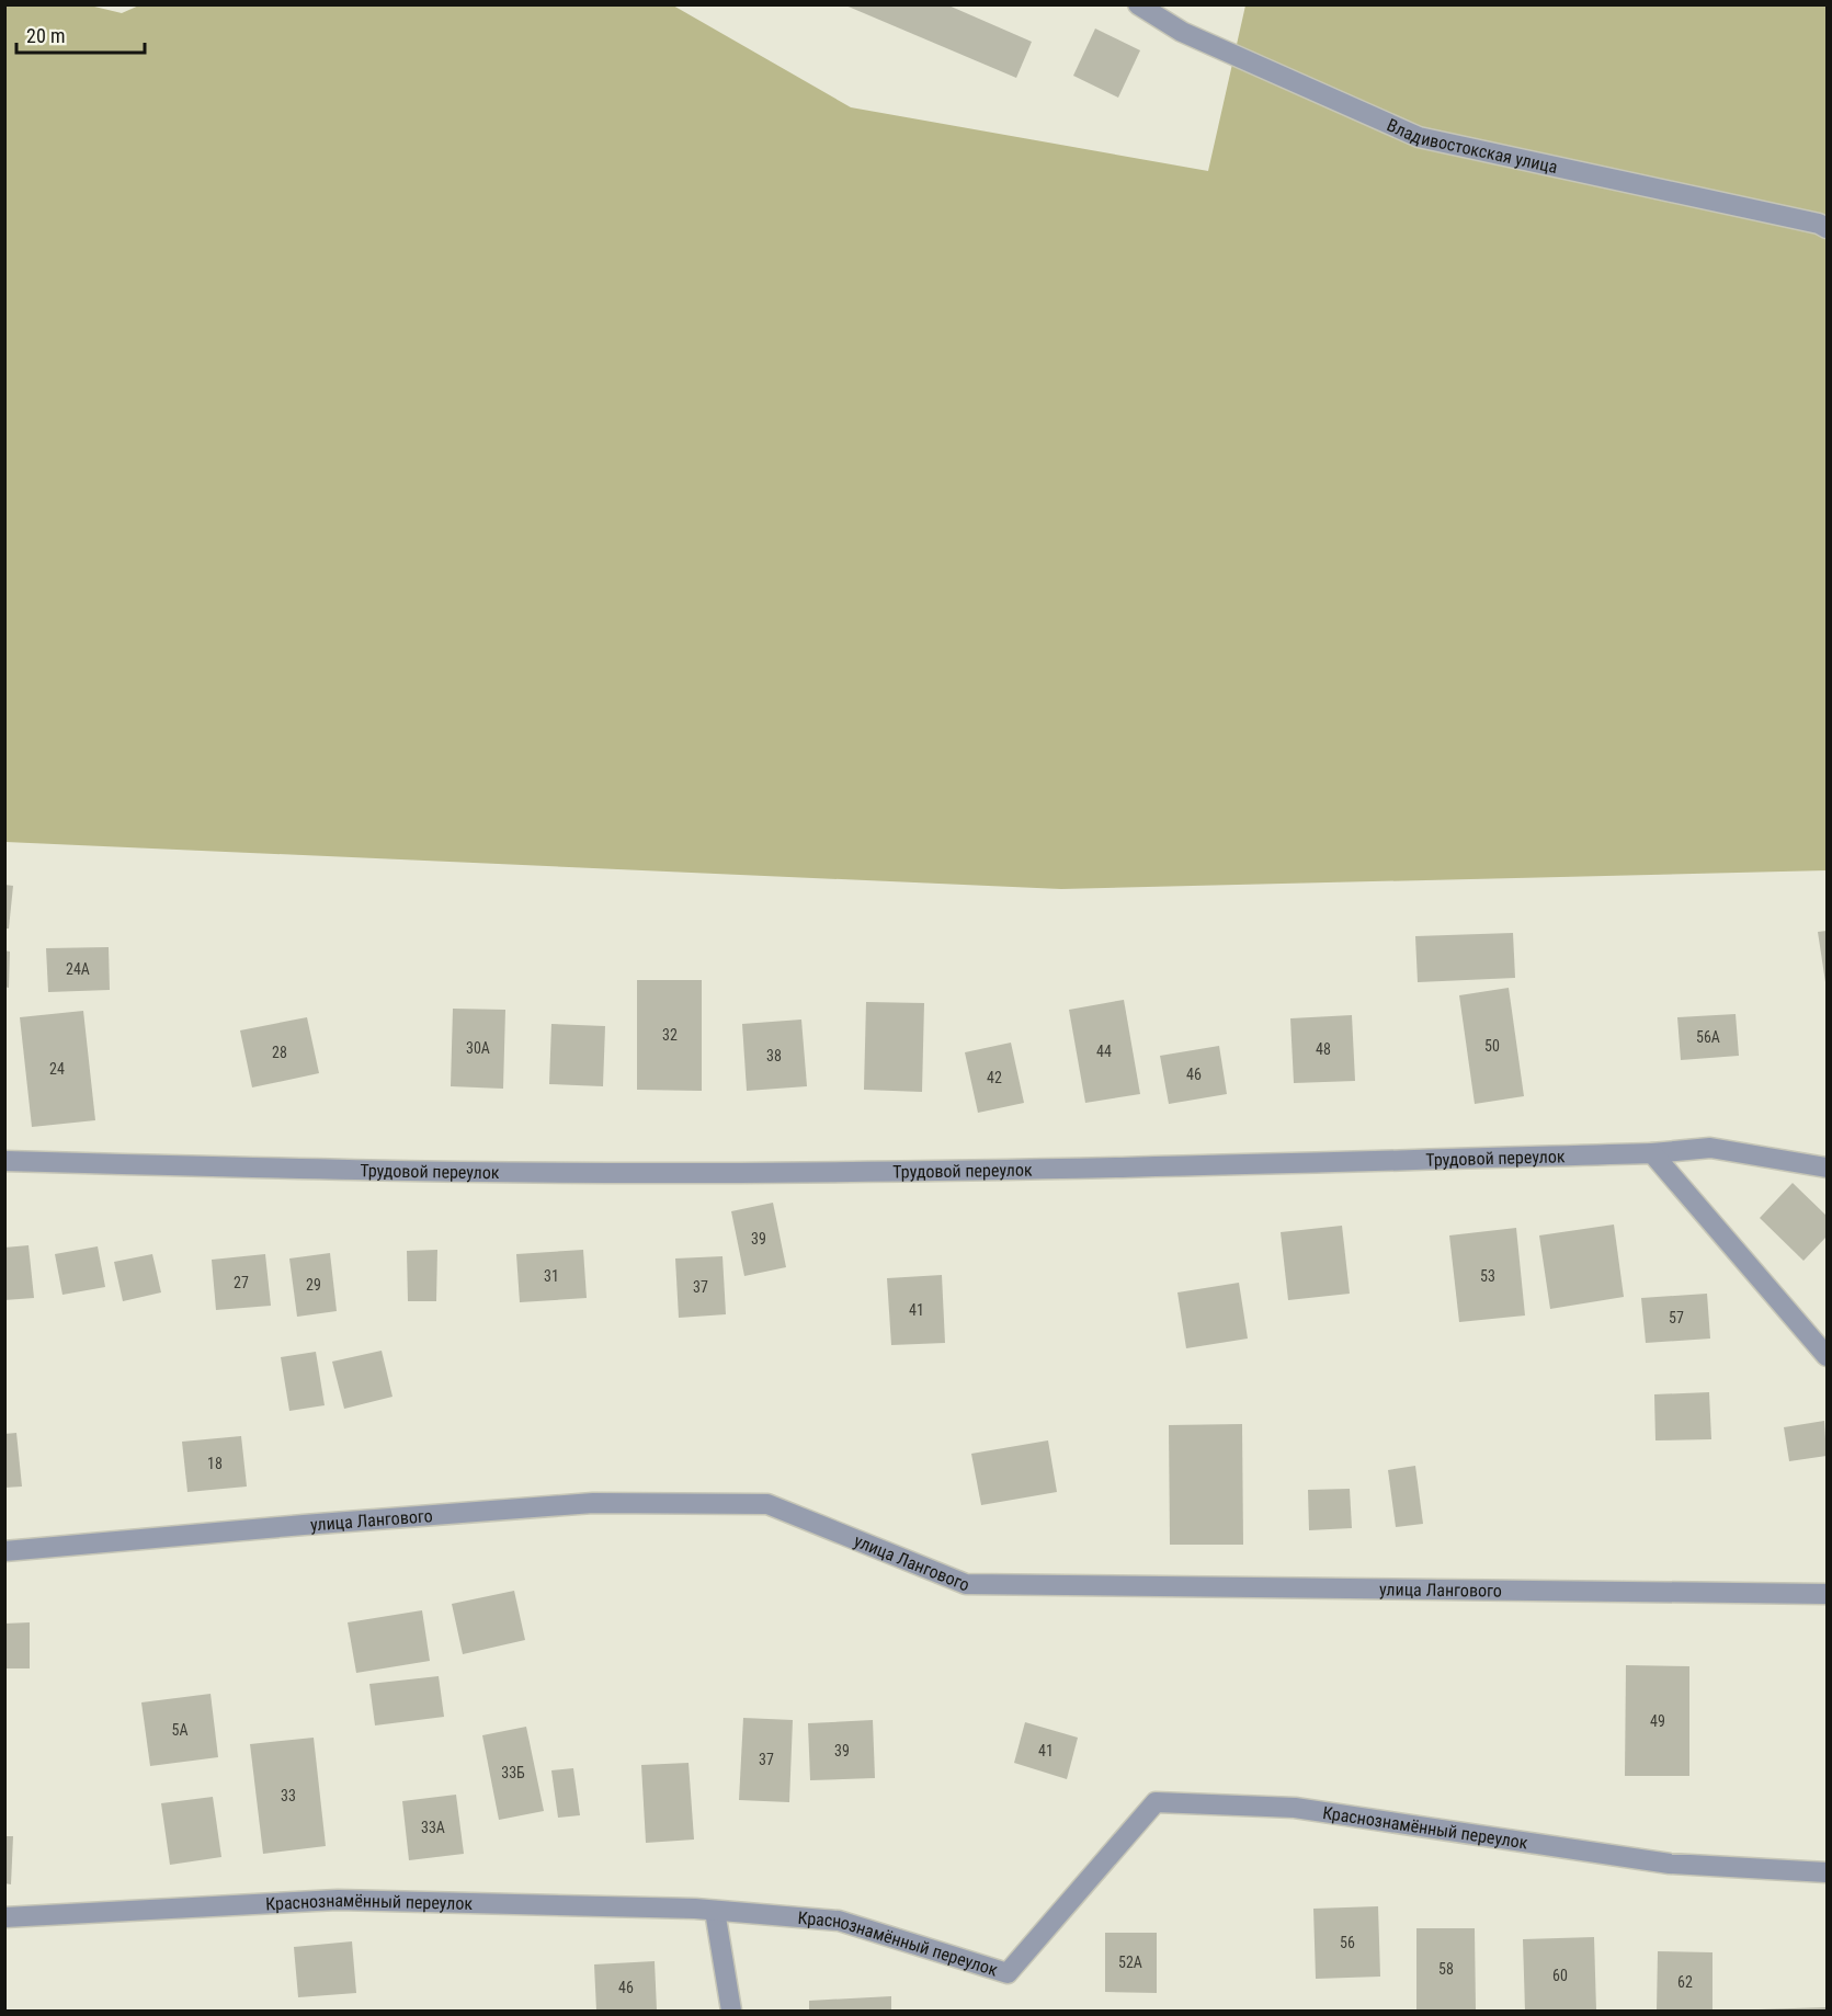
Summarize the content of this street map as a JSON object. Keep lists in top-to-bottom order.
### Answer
{
  "streets": {
    "street": [
      "Владивостокская улица",
      "Трудовой переулок",
      "улица Лангового",
      "Краснознамённый переулок"
    ]
  },
  "house_numbers": [
    "24А",
    "32",
    "56А",
    "50",
    "30А",
    "48",
    "44",
    "28",
    "38",
    "24",
    "46",
    "42",
    "39",
    "31",
    "53",
    "27",
    "29",
    "37",
    "41",
    "57",
    "18",
    "49",
    "5А",
    "39",
    "41",
    "37",
    "33Б",
    "33",
    "33А",
    "56",
    "52А",
    "58",
    "60",
    "62",
    "46"
  ],
  "scale_bar": "20 m"
}
